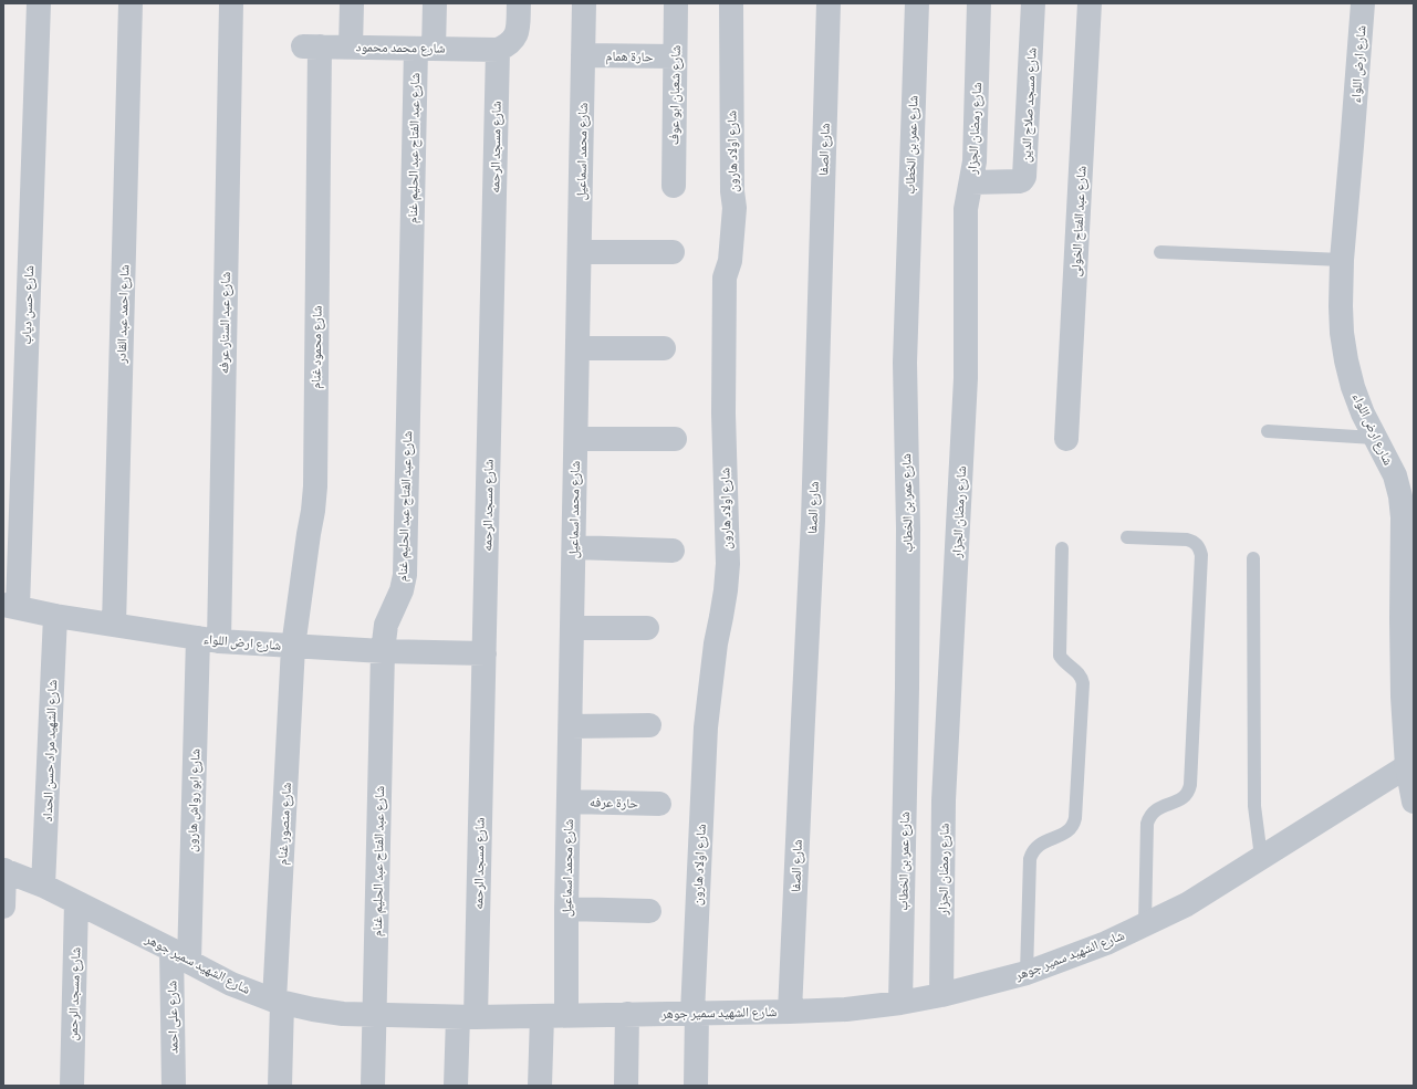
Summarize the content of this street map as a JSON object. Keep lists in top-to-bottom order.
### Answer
{
  "streets": {
    "street": [
      "شارع محمد محمود",
      "حارة همام",
      "شارع ارض اللواء",
      "شارع شعبان ابو عوف",
      "شارع مسجد صلاح الدين",
      "شارع رمضان الجزار",
      "شارع عمر بن الخطاب",
      "شارع مسجد الرحمه",
      "شارع عبد الفتاح عبد الحليم غنام",
      "شارع الصفا",
      "شارع محمد اسماعيل",
      "شارع اولاد هارون",
      "شارع عبد الفتاح الخولى",
      "شارع حسن دياب",
      "شارع احمد عبد القادر",
      "شارع عبد الستار عرفه",
      "شارع محمود غنام",
      "شارع الشهيد مراد حسن الحداد",
      "شارع ابو رواش هارون",
      "حارة عرفه",
      "شارع منصور غنام",
      "شارع الشهيد سمير جوهر",
      "شارع مسجد الرحمن",
      "شارع على احمد"
    ]
  },
  "crossings": [
    ["شارع محمد محمود", "شارع مسجد الرحمه"],
    ["شارع محمد محمود", "شارع عبد الفتاح عبد الحليم غنام"],
    ["شارع محمد محمود", "شارع محمود غنام"],
    ["حارة همام", "شارع شعبان ابو عوف"],
    ["حارة همام", "شارع محمد اسماعيل"],
    ["شارع ارض اللواء", "شارع مسجد الرحمه"],
    ["شارع ارض اللواء", "شارع عبد الفتاح عبد الحليم غنام"],
    ["شارع ارض اللواء", "شارع حسن دياب"],
    ["شارع ارض اللواء", "شارع احمد عبد القادر"],
    ["شارع ارض اللواء", "شارع عبد الستار عرفه"],
    ["شارع ارض اللواء", "شارع محمود غنام"],
    ["شارع ارض اللواء", "شارع الشهيد مراد حسن الحداد"],
    ["شارع ارض اللواء", "شارع ابو رواش هارون"],
    ["شارع ارض اللواء", "شارع منصور غنام"],
    ["شارع ارض اللواء", "شارع الشهيد سمير جوهر"],
    ["شارع مسجد صلاح الدين", "شارع رمضان الجزار"],
    ["شارع رمضان الجزار", "شارع الشهيد سمير جوهر"],
    ["شارع عمر بن الخطاب", "شارع الشهيد سمير جوهر"],
    ["شارع مسجد الرحمه", "شارع الشهيد سمير جوهر"],
    ["شارع عبد الفتاح عبد الحليم غنام", "شارع الشهيد سمير جوهر"],
    ["شارع الصفا", "شارع الشهيد سمير جوهر"],
    ["شارع محمد اسماعيل", "حارة عرفه"],
    ["شارع محمد اسماعيل", "شارع الشهيد سمير جوهر"],
    ["شارع اولاد هارون", "شارع الشهيد سمير جوهر"],
    ["شارع عبد الستار عرفه", "شارع ابو رواش هارون"],
    ["شارع محمود غنام", "شارع منصور غنام"],
    ["شارع الشهيد مراد حسن الحداد", "شارع الشهيد سمير جوهر"],
    ["شارع ابو رواش هارون", "شارع الشهيد سمير جوهر"],
    ["شارع ابو رواش هارون", "شارع على احمد"],
    ["شارع منصور غنام", "شارع الشهيد سمير جوهر"],
    ["شارع الشهيد سمير جوهر", "شارع مسجد الرحمن"],
    ["شارع الشهيد سمير جوهر", "شارع على احمد"]
  ]
}
